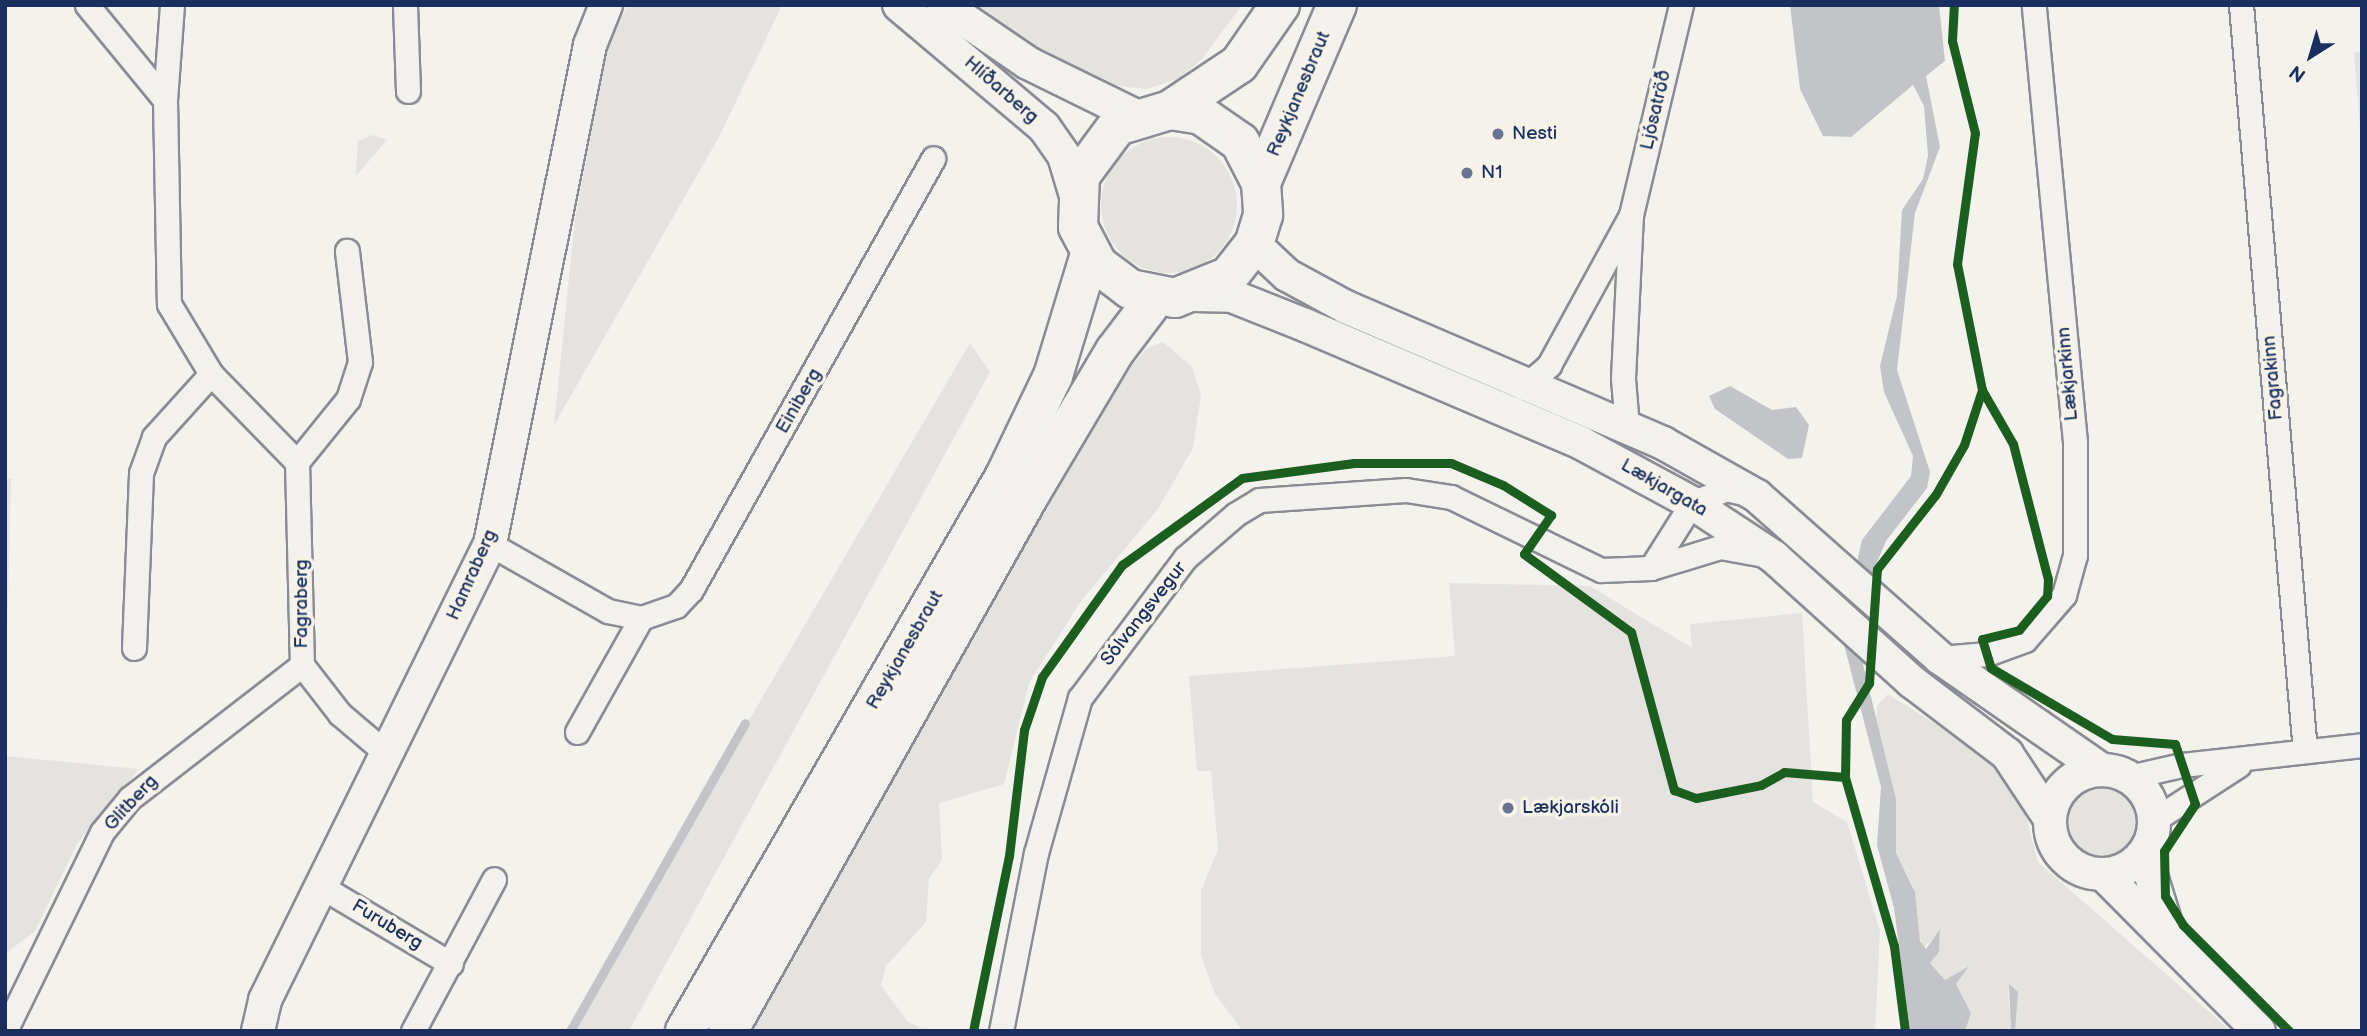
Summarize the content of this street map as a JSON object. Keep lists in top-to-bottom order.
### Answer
{
  "streets": {
    "highway": ["Reykjanesbraut"],
    "main road": ["Hlíðarberg", "Lækjargata", "Hamraberg"],
    "street": [
      "Ljósatröð",
      "Lækjarkinn",
      "Fagrakinn",
      "Einiberg",
      "Fagraberg",
      "Sólvangsvegur",
      "Glitberg",
      "Furuberg"
    ]
  },
  "crossings": [
    ["Hlíðarberg", "Reykjanesbraut"],
    ["Hlíðarberg", "Lækjargata"],
    ["Reykjanesbraut", "Lækjargata"],
    ["Ljósatröð", "Lækjargata"],
    ["Lækjarkinn", "Lækjargata"],
    ["Lækjargata", "Sólvangsvegur"],
    ["Hamraberg", "Fagraberg"],
    ["Hamraberg", "Furuberg"],
    ["Fagraberg", "Glitberg"]
  ],
  "places": ["Nesti", "N1", "Lækjarskóli"],
  "north": "bottom left"
}
